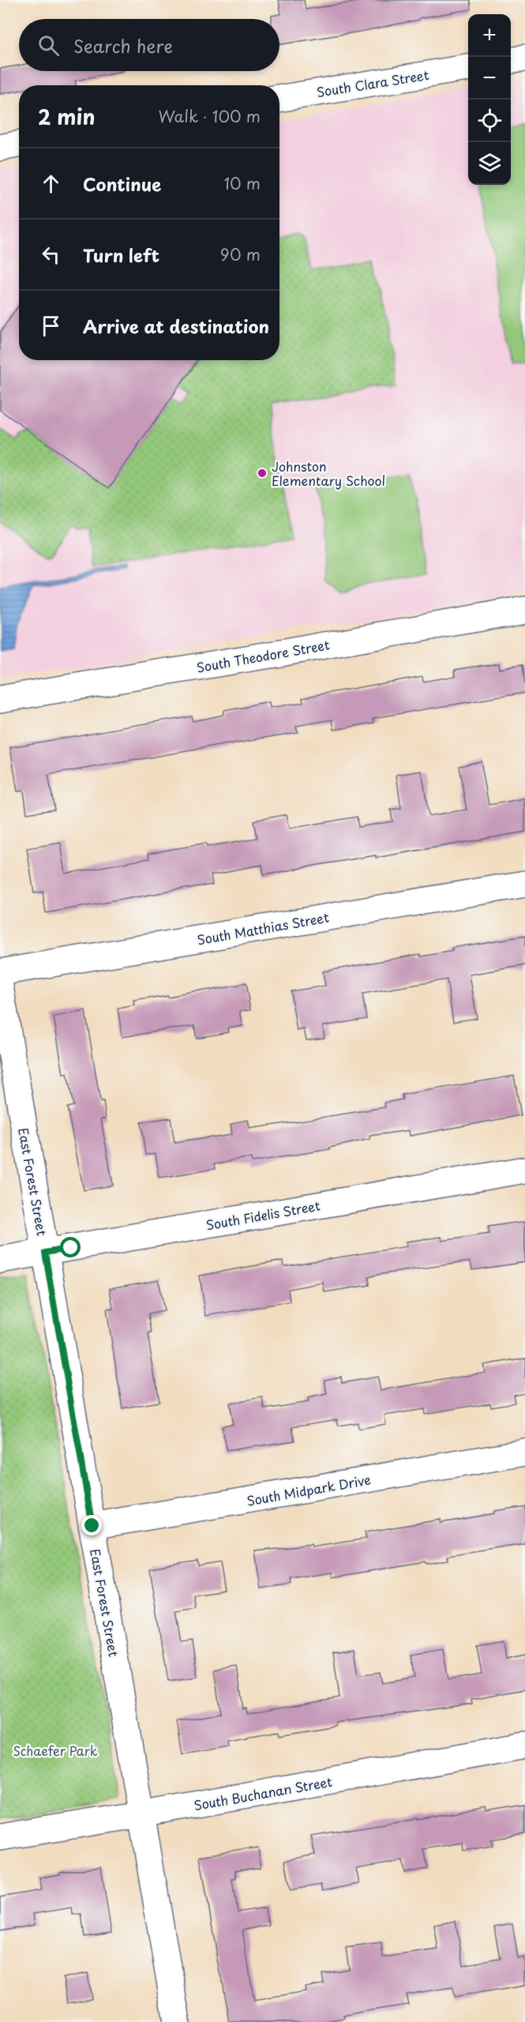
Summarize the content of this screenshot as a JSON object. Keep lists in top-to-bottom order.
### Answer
{
  "streets": {
    "street": [
      "South Clara Street",
      "South Theodore Street",
      "South Matthias Street",
      "East Forest Street",
      "South Fidelis Street",
      "South Midpark Drive",
      "South Buchanan Street"
    ]
  },
  "crossings": [
    ["East Forest Street", "South Fidelis Street"],
    ["East Forest Street", "South Midpark Drive"],
    ["East Forest Street", "South Buchanan Street"]
  ],
  "parks": ["Schaefer Park"],
  "places": ["Johnston Elementary School"],
  "page": {
    "map_buttons": ["+", "−"],
    "search": "Search here",
    "heading": ["2 min", "Walk · 100 m"],
    "list": [
      ["Continue", "10 m"],
      ["Turn left", "90 m"],
      "Arrive at destination"
    ]
  }
}
